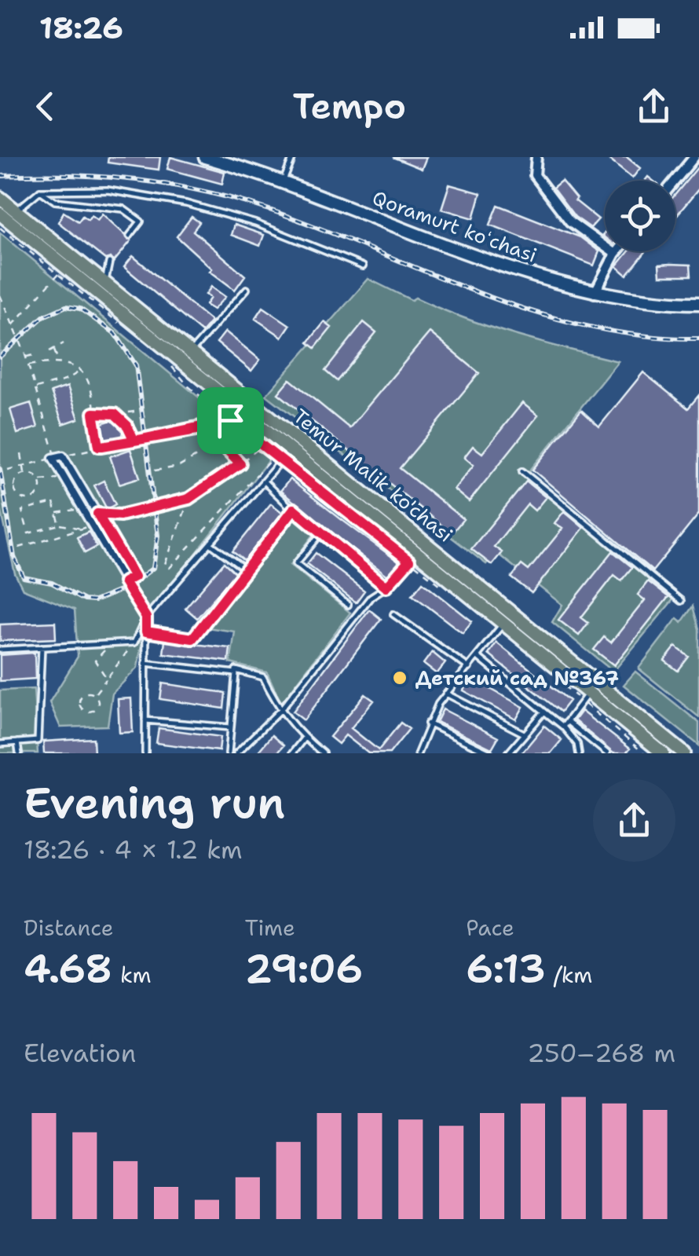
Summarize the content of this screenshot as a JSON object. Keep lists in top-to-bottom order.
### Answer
{
  "streets": {
    "highway": ["Temur Malik ko'chasi"],
    "main road": ["Qoramurt koʻchasi"]
  },
  "places": ["Детский сад №367"],
  "page": {
    "status": "18:26",
    "header": "Tempo",
    "heading": ["Evening run", "18:26 · 4 × 1.2 km"],
    "stats": [
      ["Distance", "4.68 km"],
      ["Time", "29:06"],
      ["Pace", "6:13 /km"]
    ],
    "chart": ["Elevation", "250–268 m"]
  }
}
